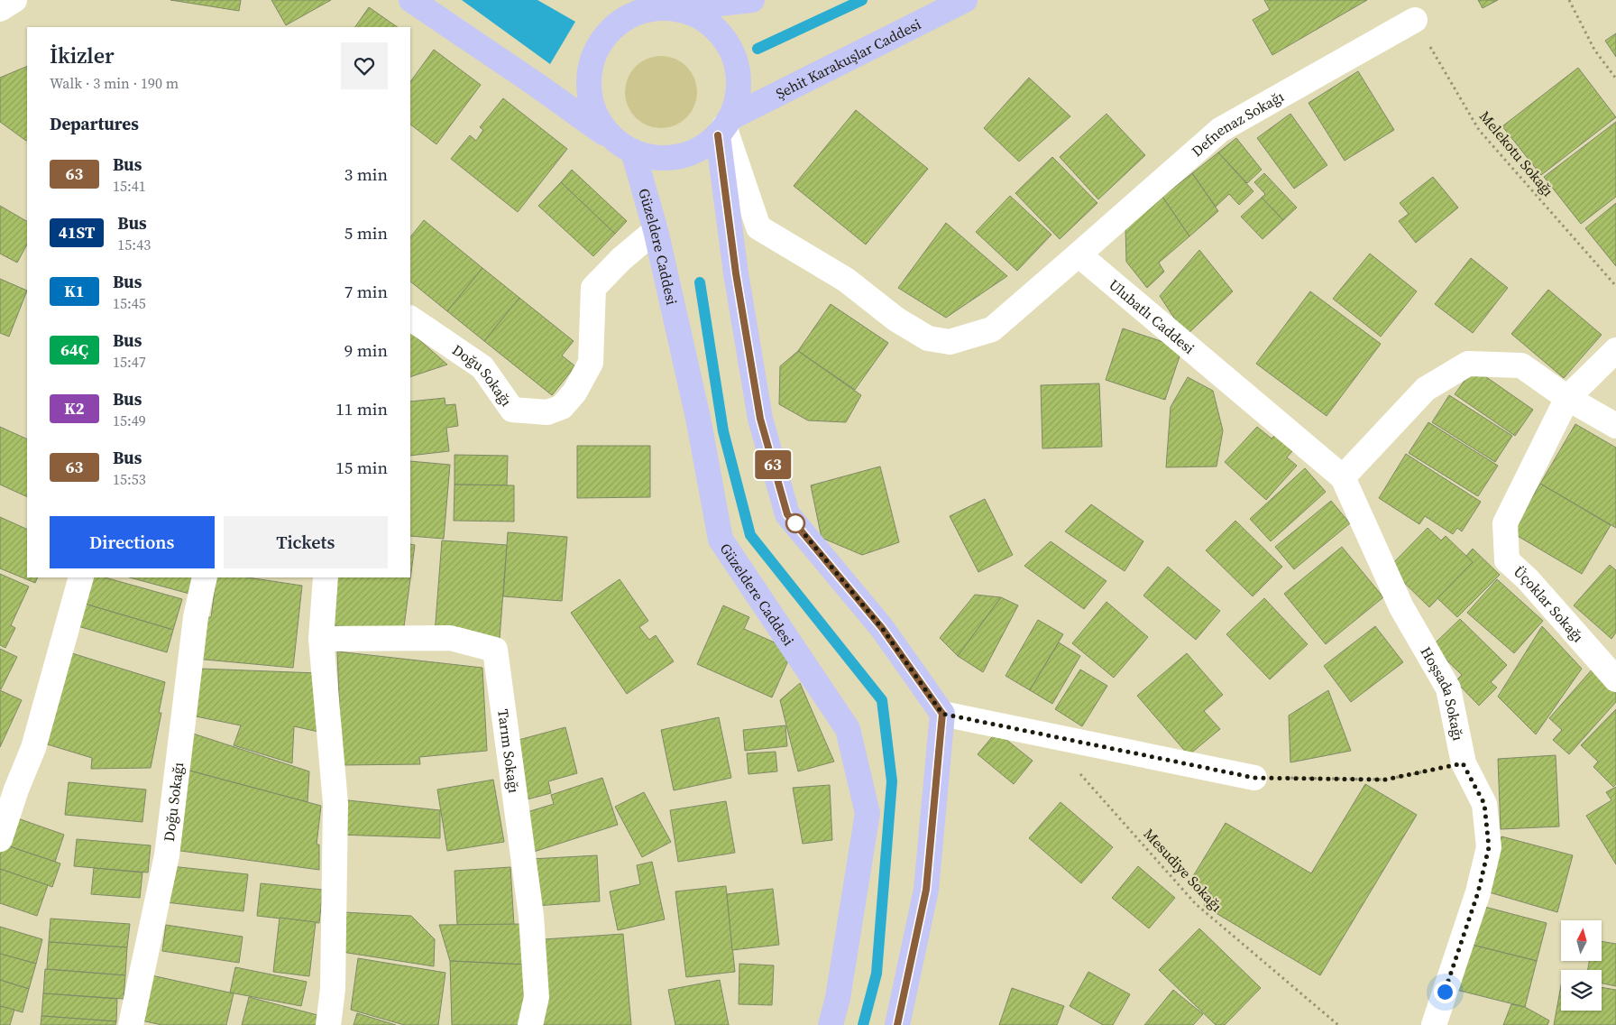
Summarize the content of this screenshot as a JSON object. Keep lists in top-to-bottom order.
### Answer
{
  "streets": {
    "main road": ["Şehit Karakuşlar Caddesi", "Güzeldere Caddesi"],
    "street": [
      "Defnenaz Sokağı",
      "Ulubatlı Caddesi",
      "Doğu Sokağı",
      "Üçoklar Sokağı",
      "Hoşsada Sokağı",
      "Tarım Sokağı"
    ],
    "path": ["Melekotu Sokağı", "Mesudiye Sokağı"]
  },
  "crossings": [
    ["Şehit Karakuşlar Caddesi", "Güzeldere Caddesi"],
    ["Defnenaz Sokağı", "Melekotu Sokağı"],
    ["Defnenaz Sokağı", "Ulubatlı Caddesi"],
    ["Güzeldere Caddesi", "Doğu Sokağı"],
    ["Ulubatlı Caddesi", "Hoşsada Sokağı"]
  ],
  "lines": ["bus line 63"],
  "north": "top",
  "page": {
    "on_map": "63",
    "heading": [
      ["İkizler", "Walk · 3 min · 190 m"],
      "Departures"
    ],
    "list": [
      {
        "mark": "63",
        "name": "Bus",
        "note": "15:41",
        "value": "3 min"
      },
      {
        "mark": "41ST",
        "name": "Bus",
        "note": "15:43",
        "value": "5 min"
      },
      {
        "mark": "K1",
        "name": "Bus",
        "note": "15:45",
        "value": "7 min"
      },
      {
        "mark": "64Ç",
        "name": "Bus",
        "note": "15:47",
        "value": "9 min"
      },
      {
        "mark": "K2",
        "name": "Bus",
        "note": "15:49",
        "value": "11 min"
      },
      {
        "mark": "63",
        "name": "Bus",
        "note": "15:53",
        "value": "15 min"
      }
    ],
    "buttons": ["Directions", "Tickets"]
  }
}
